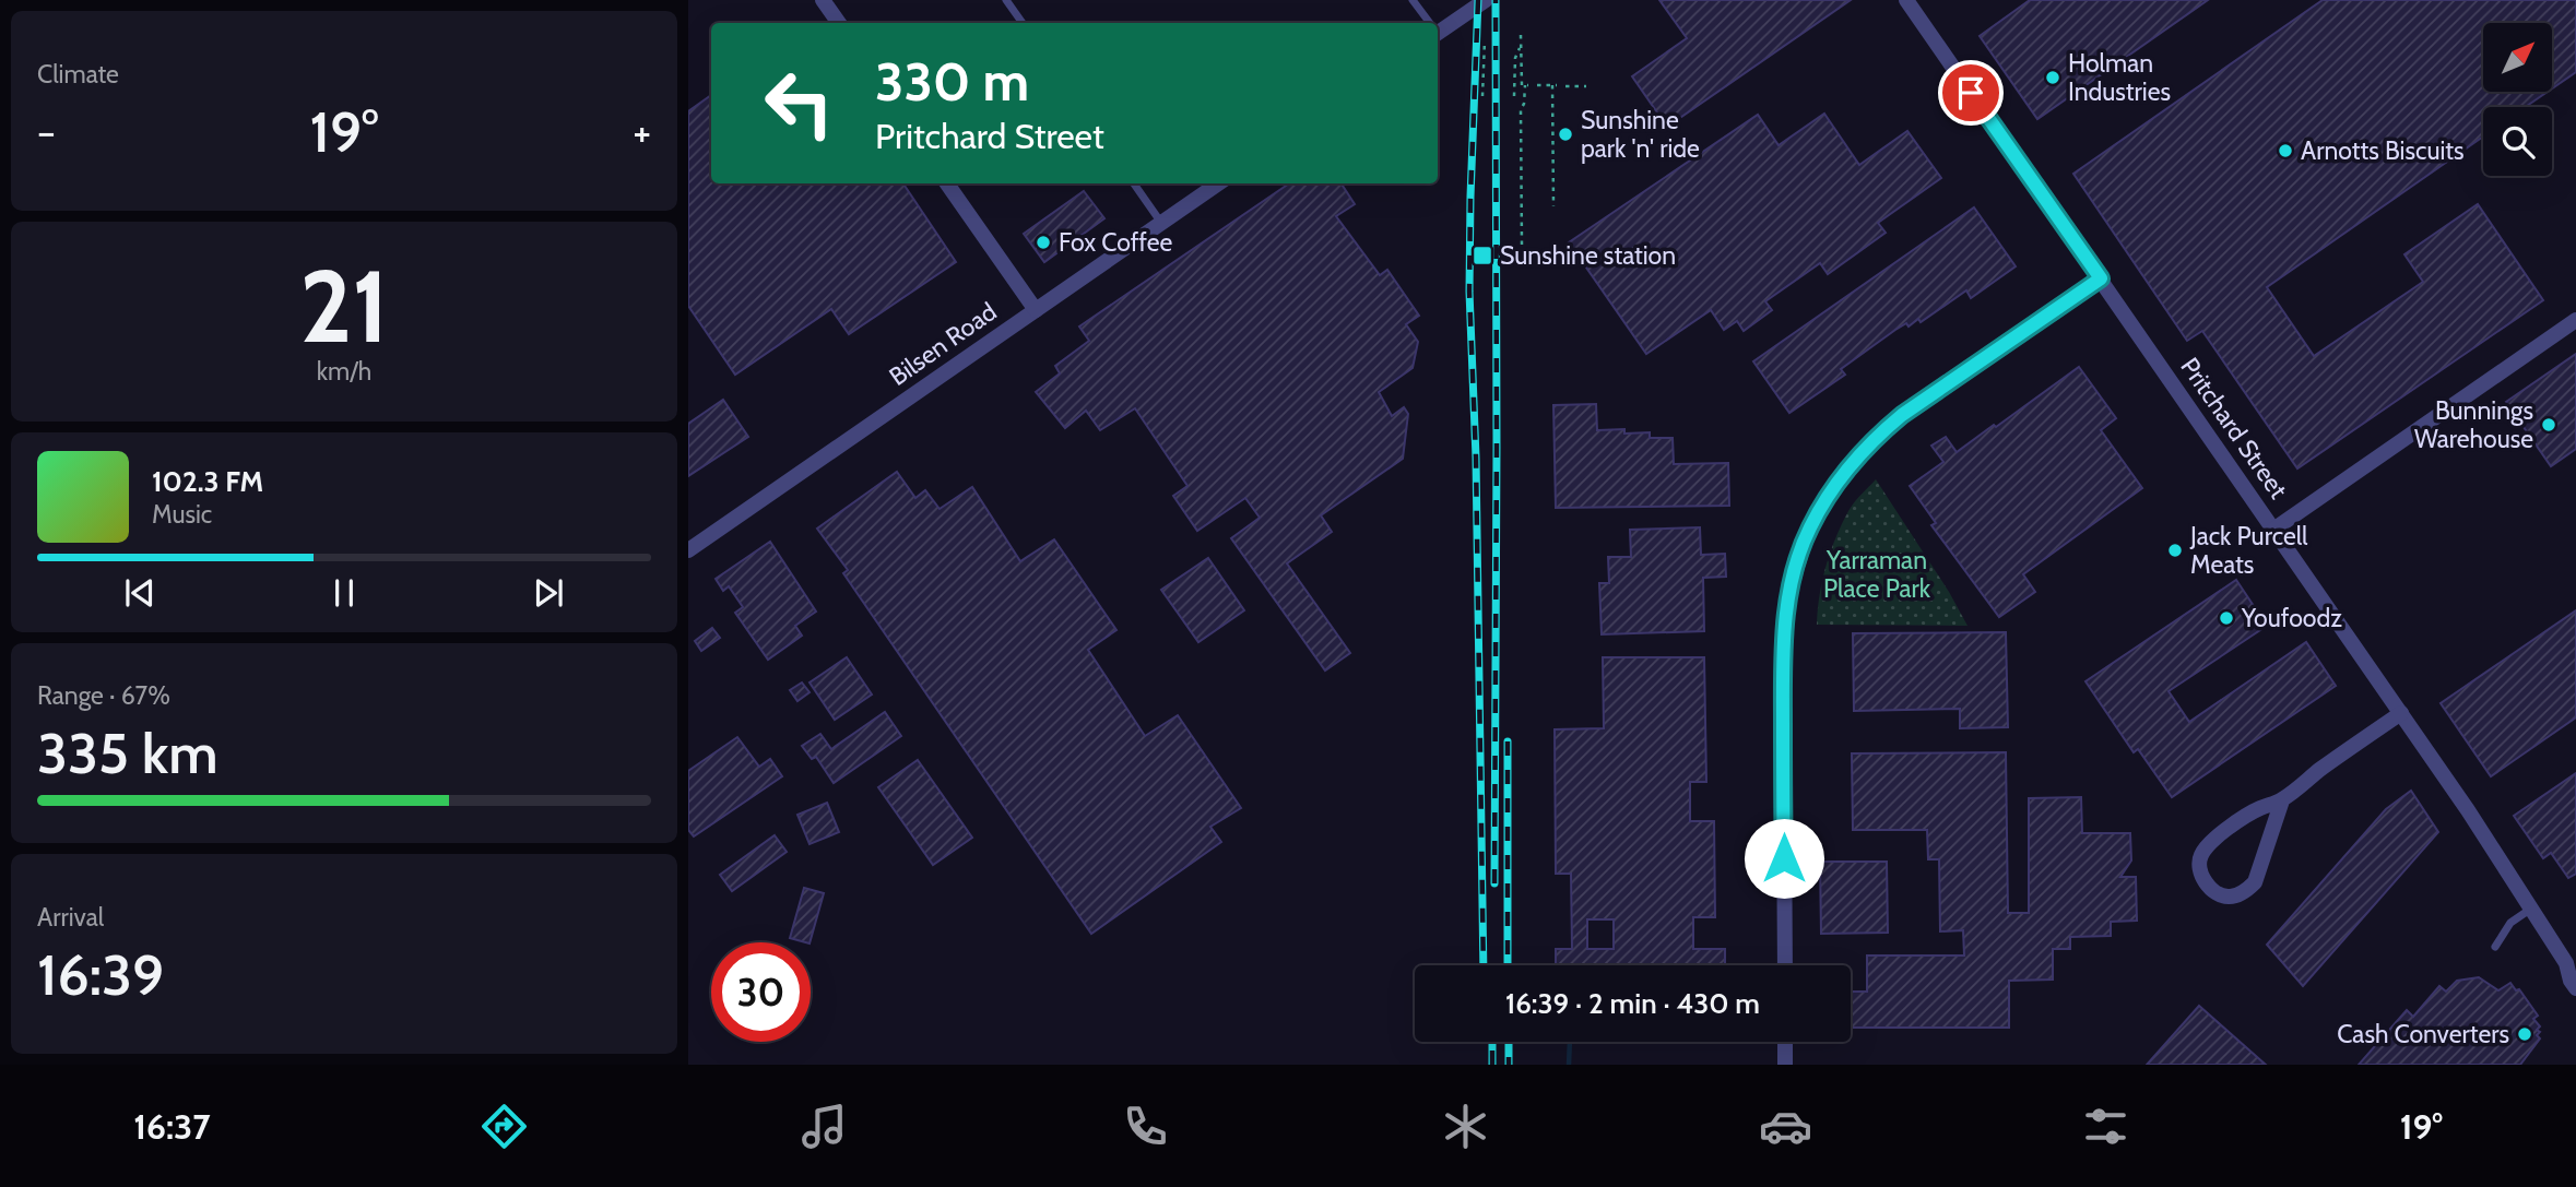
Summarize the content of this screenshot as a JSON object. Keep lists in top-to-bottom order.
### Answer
{
  "streets": {
    "street": ["Bilsen Road", "Pritchard Street"]
  },
  "parks": ["Yarraman Place Park"],
  "places": {
    "other": [
      "Holman Industries",
      "Sunshine park 'n' ride",
      "Arnotts Biscuits",
      "Fox Coffee",
      "Bunnings Warehouse",
      "Jack Purcell Meats",
      "Youfoodz",
      "Cash Converters"
    ],
    "transit": ["Sunshine station"]
  },
  "north": "top right",
  "page": {
    "tile": [
      "Climate",
      ["21", "km/h"],
      ["Range · 67%", "335 km"],
      ["Arrival", "16:39"]
    ],
    "turn": ["330 m", "Pritchard Street"],
    "heat": ["−", "19°", "+"],
    "song": ["102.3 FM", "Music"],
    "limit": "30",
    "trip": "16:39 · 2 min · 430 m",
    "tabs": ["16:37", "19°"]
  }
}
